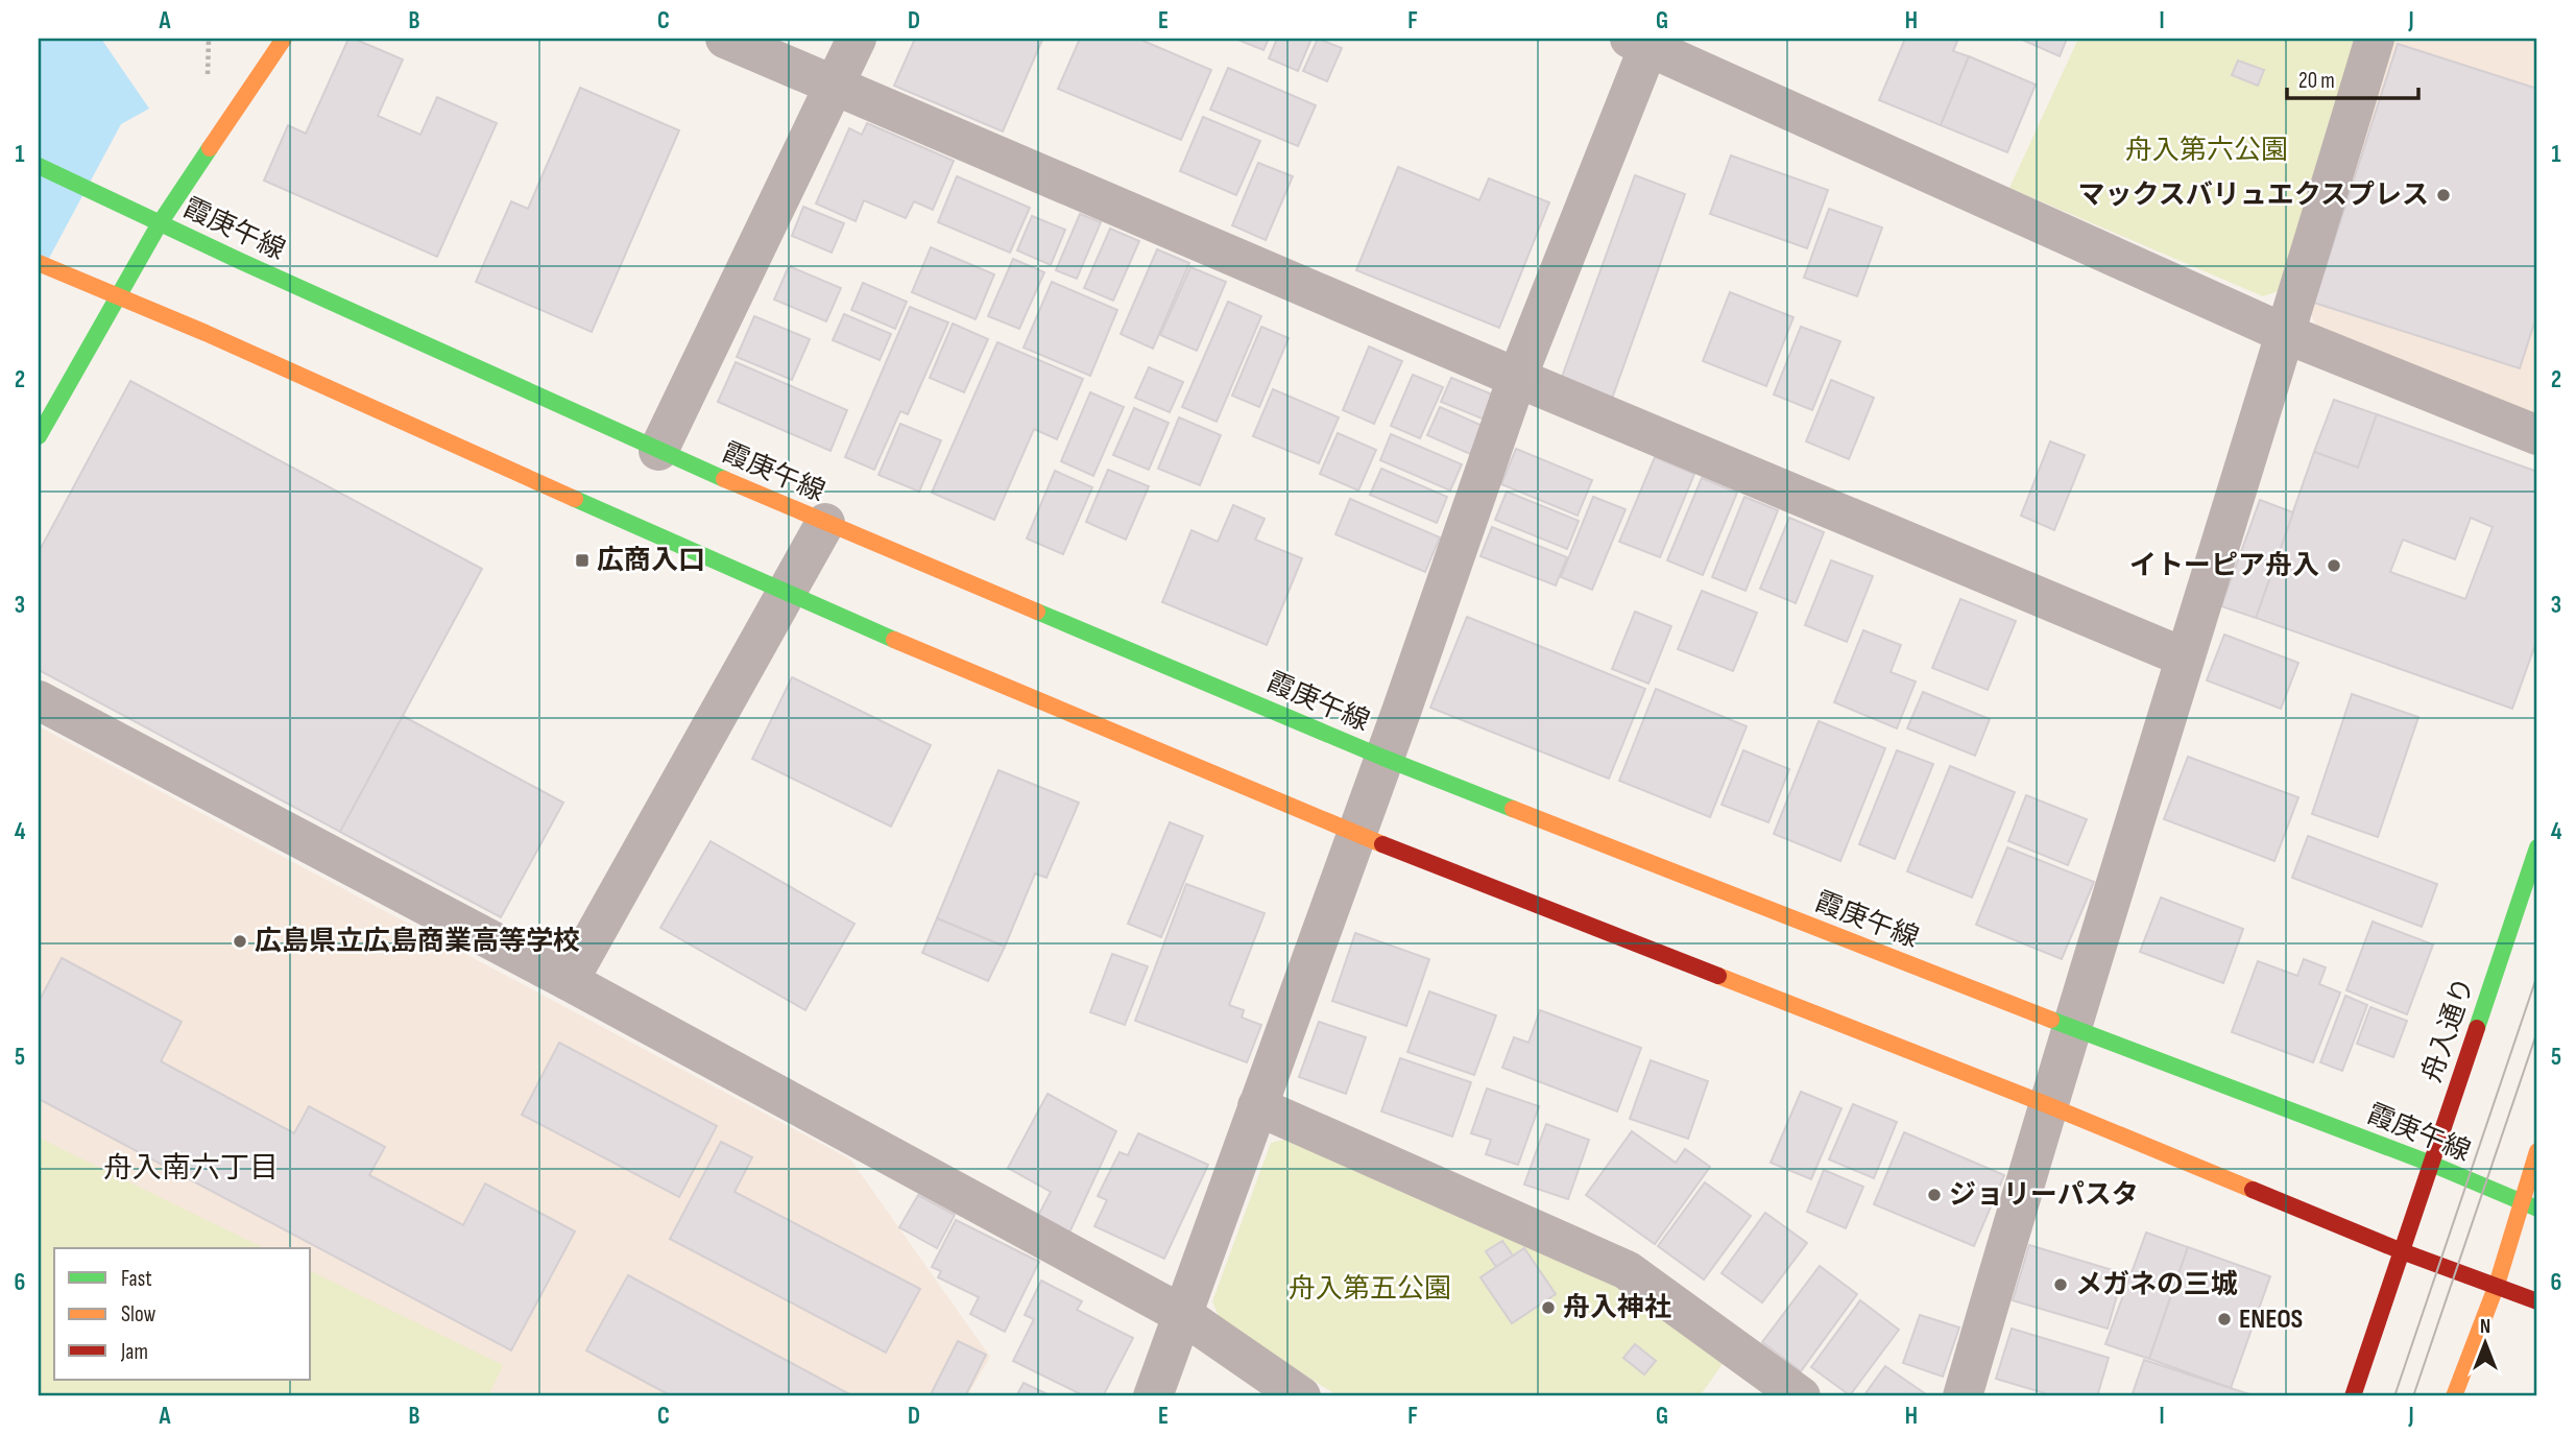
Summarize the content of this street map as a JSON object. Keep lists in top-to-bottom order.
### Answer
{
  "streets": {
    "street": ["霞庚午線", "舟入通り"]
  },
  "crossings": [
    ["霞庚午線", "舟入通り"]
  ],
  "districts": ["舟入南六丁目"],
  "parks": ["舟入第六公園", "舟入第五公園"],
  "places": {
    "other": [
      "マックスバリュエクスプレス",
      "イトーピア舟入",
      "広島県立広島商業高等学校",
      "ジョリーパスタ",
      "メガネの三城",
      "舟入神社",
      "ENEOS"
    ],
    "transit": ["広商入口"]
  },
  "legend": ["Fast", "Slow", "Jam"],
  "scale_bar": "20 m",
  "north": "top",
  "grid": {
    "columns": [
      "A",
      "B",
      "C",
      "D",
      "E",
      "F",
      "G",
      "H",
      "I",
      "J"
    ],
    "rows": [
      "1",
      "2",
      "3",
      "4",
      "5",
      "6"
    ]
  }
}
